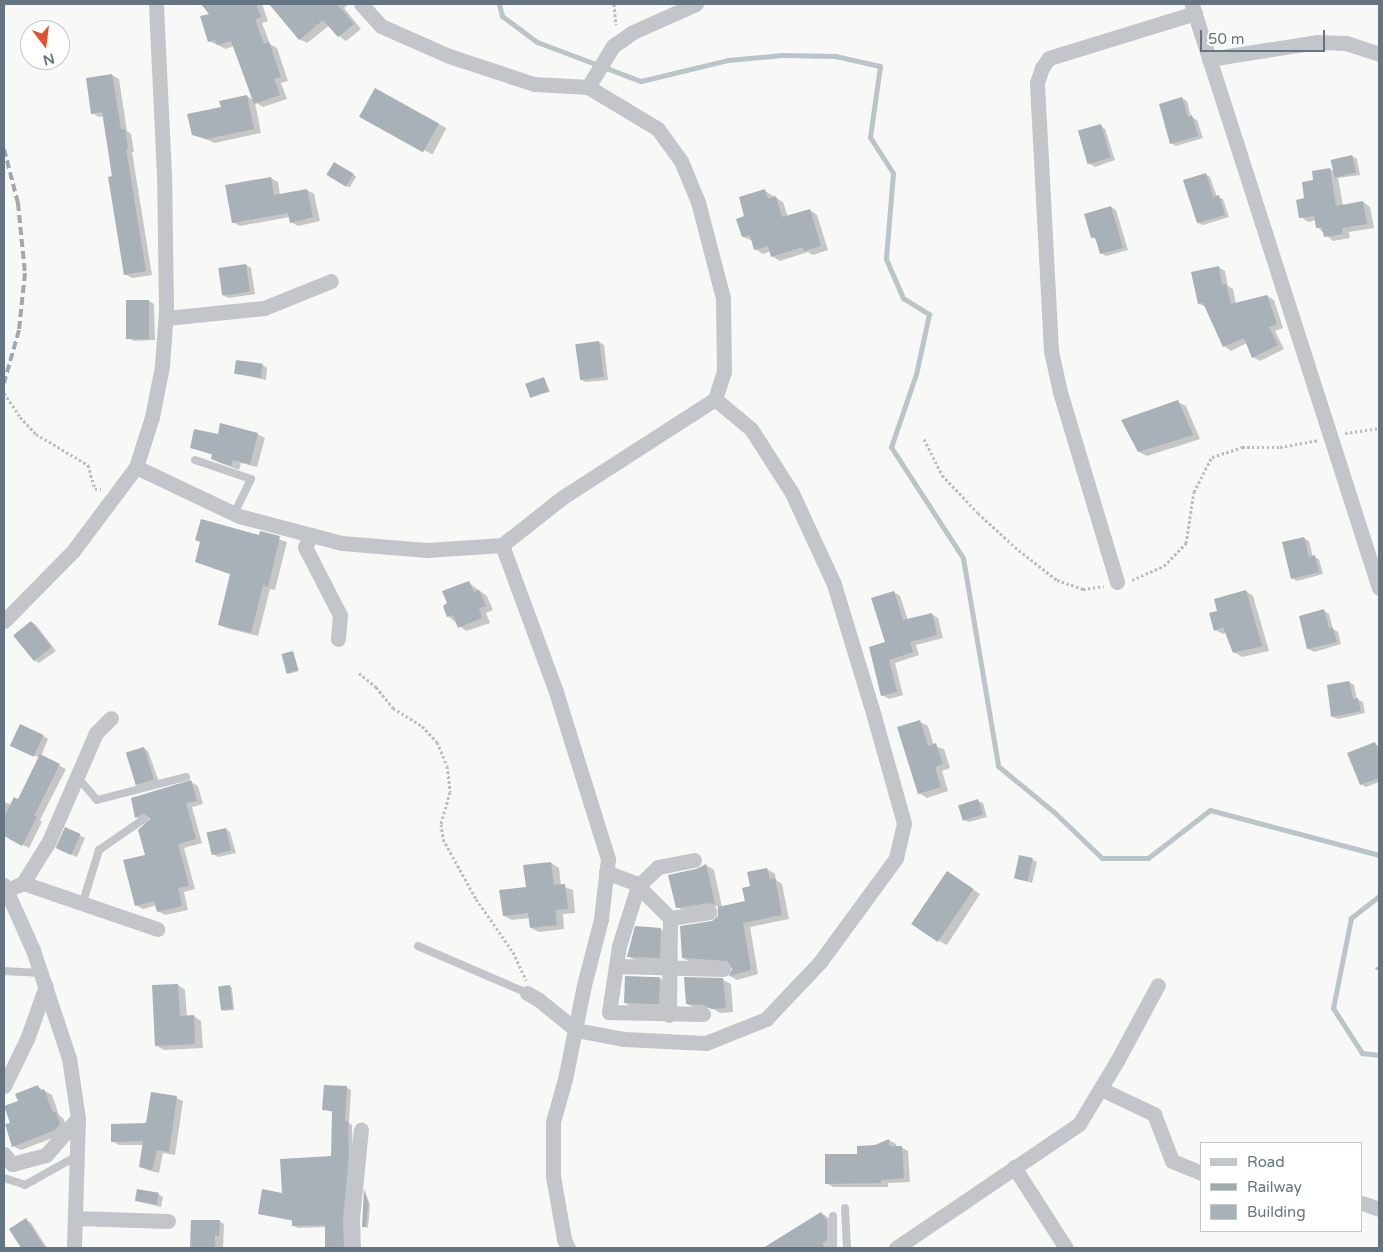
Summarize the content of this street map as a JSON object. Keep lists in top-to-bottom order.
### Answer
{
  "legend": ["Road", "Railway", "Building"],
  "scale_bar": "50 m",
  "north": "bottom"
}
